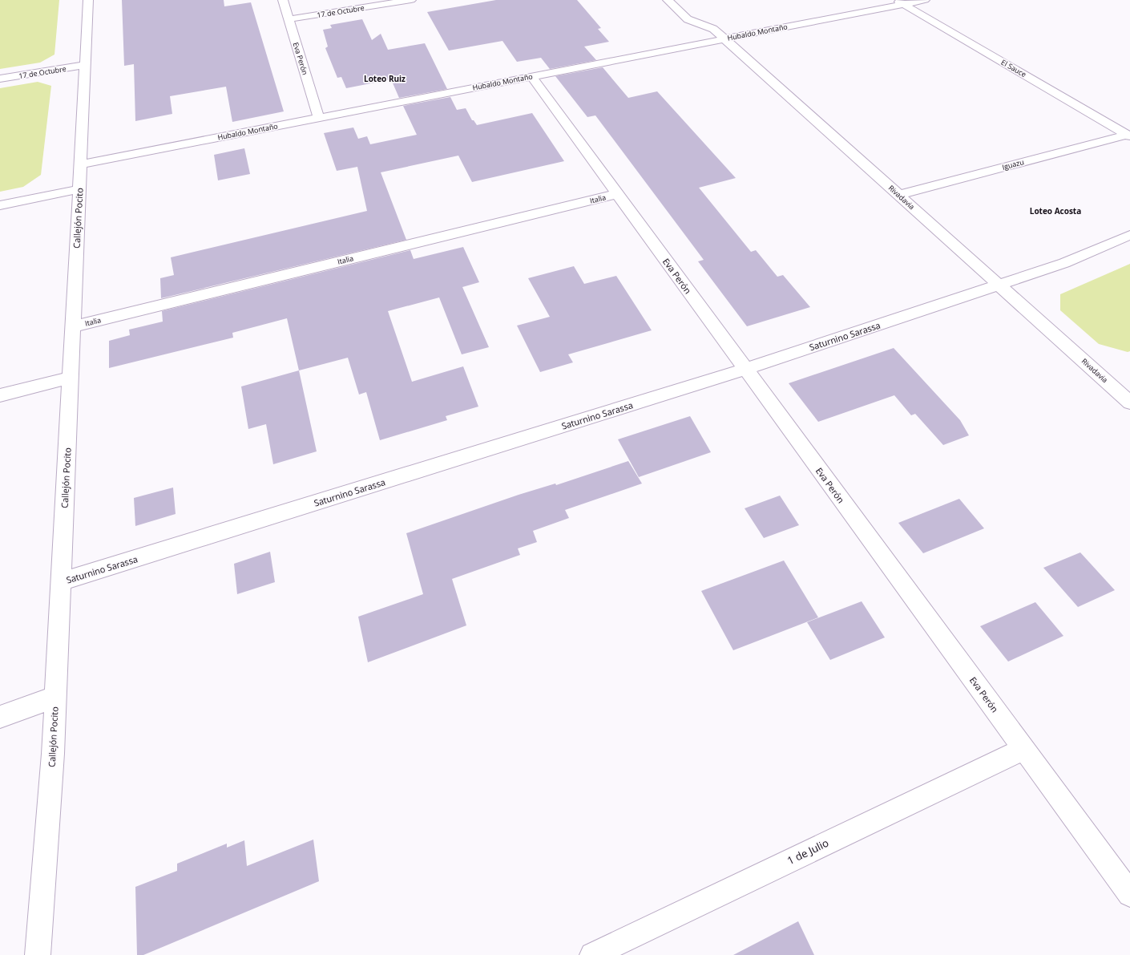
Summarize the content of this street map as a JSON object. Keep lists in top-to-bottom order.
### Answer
{
  "streets": {
    "street": [
      "17 de Octubre",
      "Hubaldo Montaño",
      "Eva Perón",
      "El Sauce",
      "Iguazu",
      "Rivadavia",
      "Italia",
      "Callejón Pocito",
      "Saturnino Sarassa",
      "1 de Julio"
    ]
  },
  "crossings": [
    ["17 de Octubre", "Eva Perón"],
    ["17 de Octubre", "Callejón Pocito"],
    ["Hubaldo Montaño", "Eva Perón"],
    ["Hubaldo Montaño", "El Sauce"],
    ["Hubaldo Montaño", "Rivadavia"],
    ["Hubaldo Montaño", "Callejón Pocito"],
    ["Eva Perón", "Italia"],
    ["Eva Perón", "Saturnino Sarassa"],
    ["Eva Perón", "1 de Julio"],
    ["El Sauce", "Iguazu"],
    ["Iguazu", "Rivadavia"],
    ["Rivadavia", "Saturnino Sarassa"],
    ["Italia", "Callejón Pocito"],
    ["Callejón Pocito", "Saturnino Sarassa"]
  ],
  "districts": ["Loteo Ruiz", "Loteo Acosta"]
}
